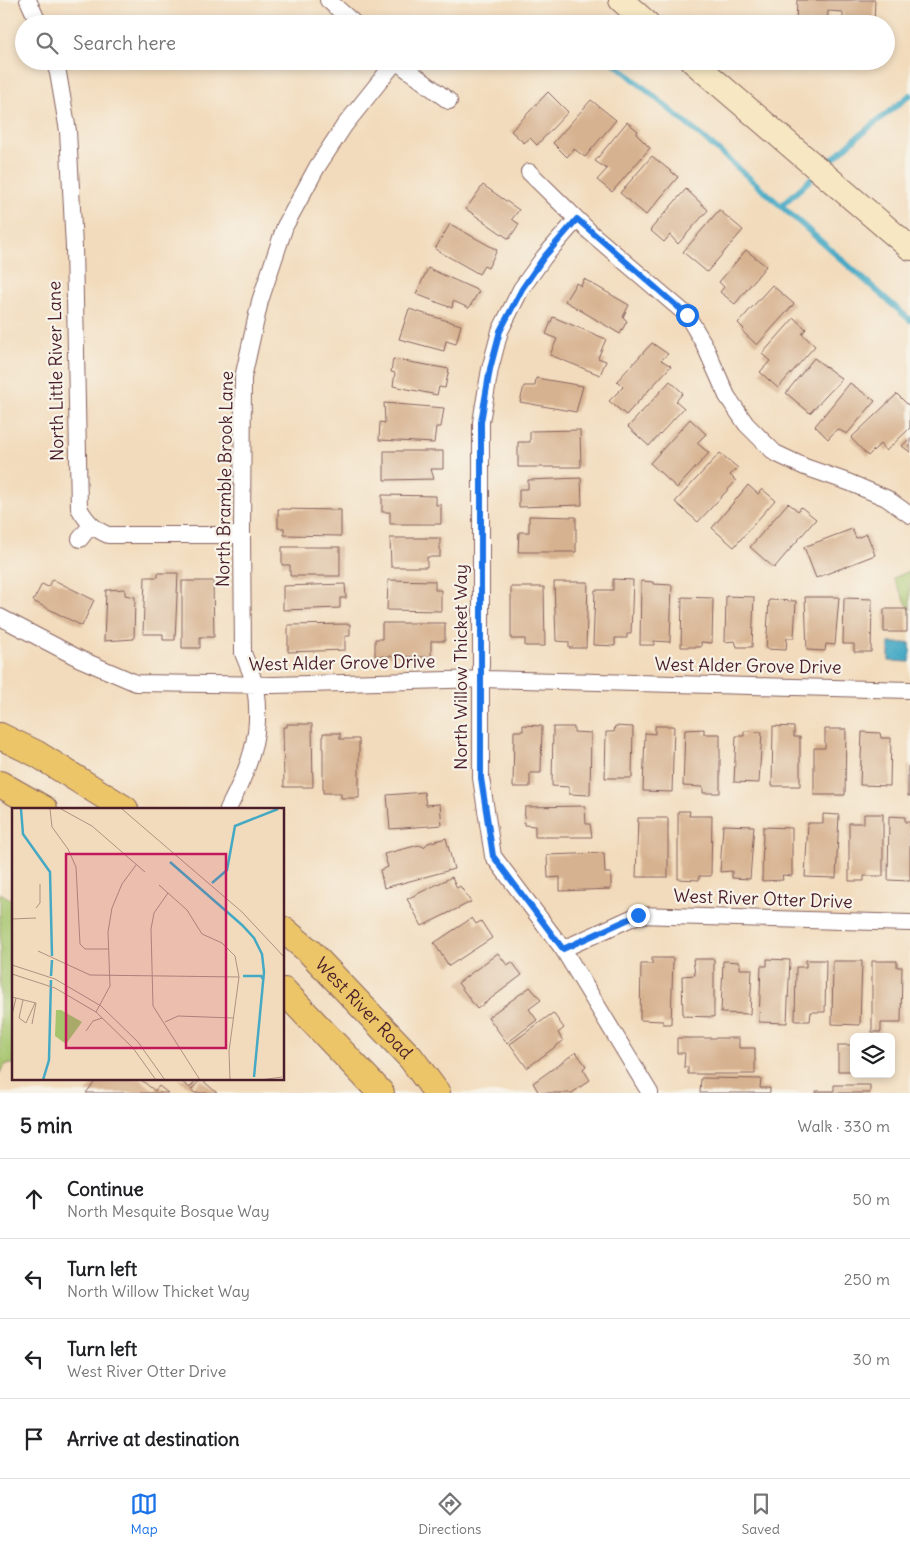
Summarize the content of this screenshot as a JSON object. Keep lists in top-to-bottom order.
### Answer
{
  "streets": {
    "main road": ["West River Road"],
    "street": [
      "North Little River Lane",
      "North Bramble Brook Lane",
      "West Alder Grove Drive",
      "North Willow Thicket Way",
      "West River Otter Drive"
    ]
  },
  "crossings": [
    ["North Bramble Brook Lane", "West Alder Grove Drive"],
    ["West Alder Grove Drive", "North Willow Thicket Way"],
    ["North Willow Thicket Way", "West River Otter Drive"]
  ],
  "page": {
    "search": "Search here",
    "heading": ["5 min", "Walk · 330 m"],
    "list": [
      ["Continue", "North Mesquite Bosque Way", "50 m"],
      ["Turn left", "North Willow Thicket Way", "250 m"],
      ["Turn left", "West River Otter Drive", "30 m"],
      "Arrive at destination"
    ],
    "nav": ["Map", "Directions", "Saved"]
  }
}
